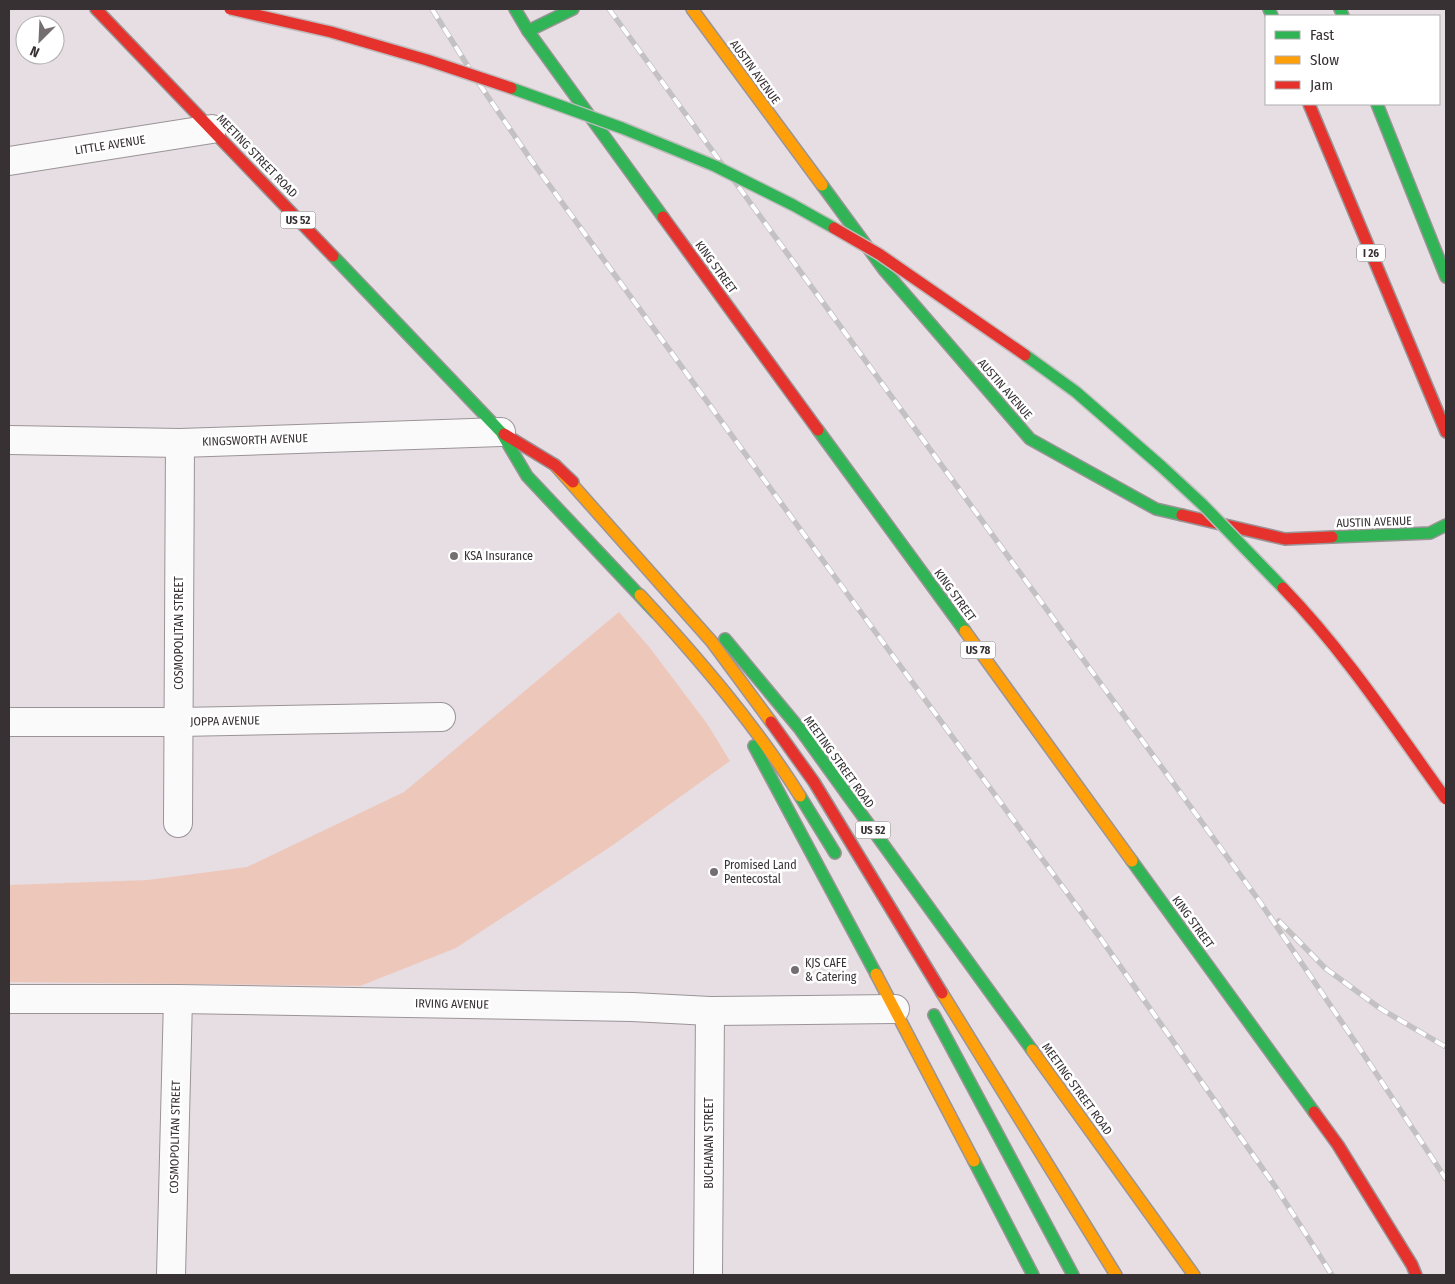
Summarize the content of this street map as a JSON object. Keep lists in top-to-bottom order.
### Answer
{
  "streets": {
    "main road": [
      "AUSTIN AVENUE",
      "MEETING STREET ROAD",
      "US 52",
      "I 26",
      "KING STREET",
      "US 78"
    ],
    "street": [
      "LITTLE AVENUE",
      "KINGSWORTH AVENUE",
      "COSMOPOLITAN STREET",
      "JOPPA AVENUE",
      "IRVING AVENUE",
      "BUCHANAN STREET"
    ]
  },
  "crossings": [
    ["LITTLE AVENUE", "MEETING STREET ROAD"],
    ["MEETING STREET ROAD", "KINGSWORTH AVENUE"],
    ["MEETING STREET ROAD", "IRVING AVENUE"],
    ["KINGSWORTH AVENUE", "COSMOPOLITAN STREET"],
    ["COSMOPOLITAN STREET", "JOPPA AVENUE"],
    ["COSMOPOLITAN STREET", "IRVING AVENUE"],
    ["IRVING AVENUE", "BUCHANAN STREET"]
  ],
  "places": ["KSA Insurance", "Promised Land Pentecostal", "KJS CAFE & Catering"],
  "legend": ["Fast", "Slow", "Jam"],
  "north": "bottom left"
}
